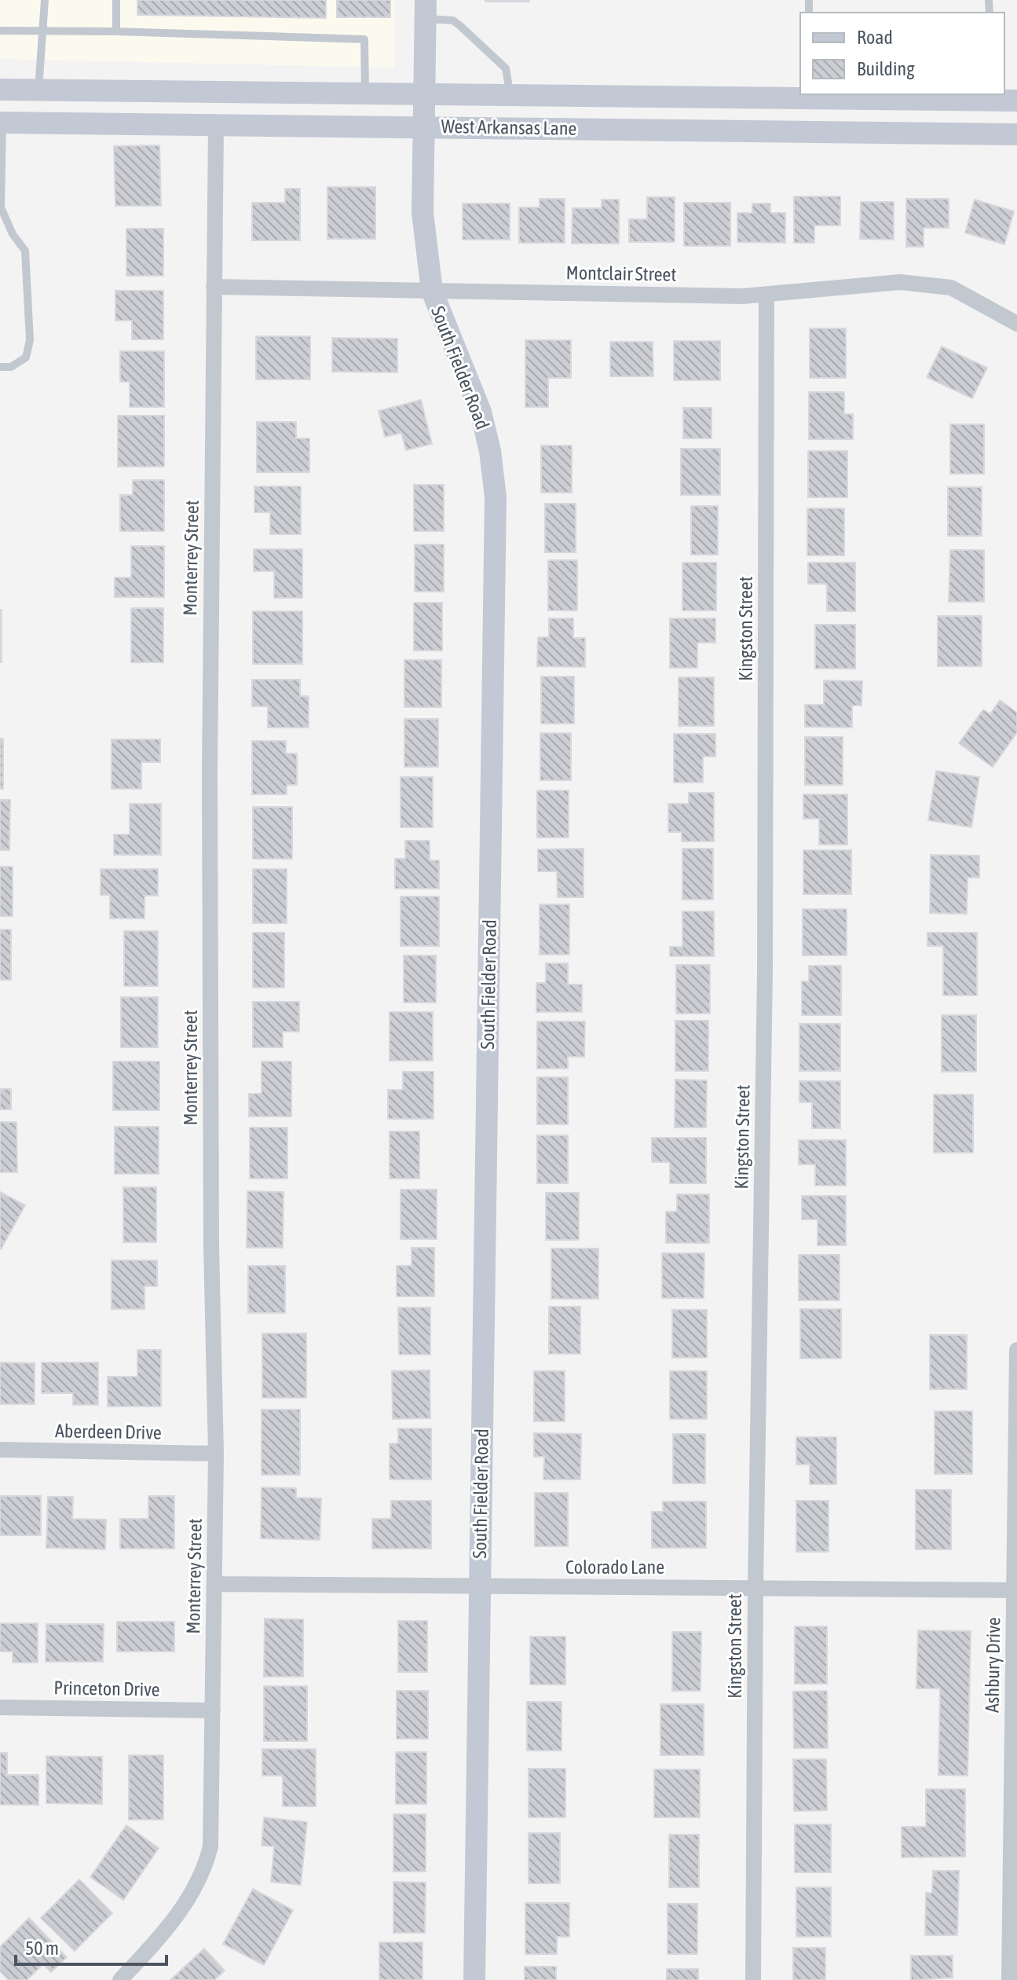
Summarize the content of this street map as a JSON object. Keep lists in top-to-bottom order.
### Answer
{
  "streets": {
    "main road": ["West Arkansas Lane", "South Fielder Road"],
    "street": [
      "Montclair Street",
      "Monterrey Street",
      "Kingston Street",
      "Aberdeen Drive",
      "Colorado Lane",
      "Ashbury Drive",
      "Princeton Drive"
    ]
  },
  "crossings": [
    ["West Arkansas Lane", "South Fielder Road"],
    ["West Arkansas Lane", "Monterrey Street"],
    ["Montclair Street", "South Fielder Road"],
    ["Montclair Street", "Monterrey Street"],
    ["Montclair Street", "Kingston Street"],
    ["South Fielder Road", "Colorado Lane"],
    ["Monterrey Street", "Aberdeen Drive"],
    ["Monterrey Street", "Colorado Lane"],
    ["Monterrey Street", "Princeton Drive"],
    ["Kingston Street", "Colorado Lane"],
    ["Colorado Lane", "Ashbury Drive"]
  ],
  "legend": ["Road", "Building"],
  "scale_bar": "50 m"
}
